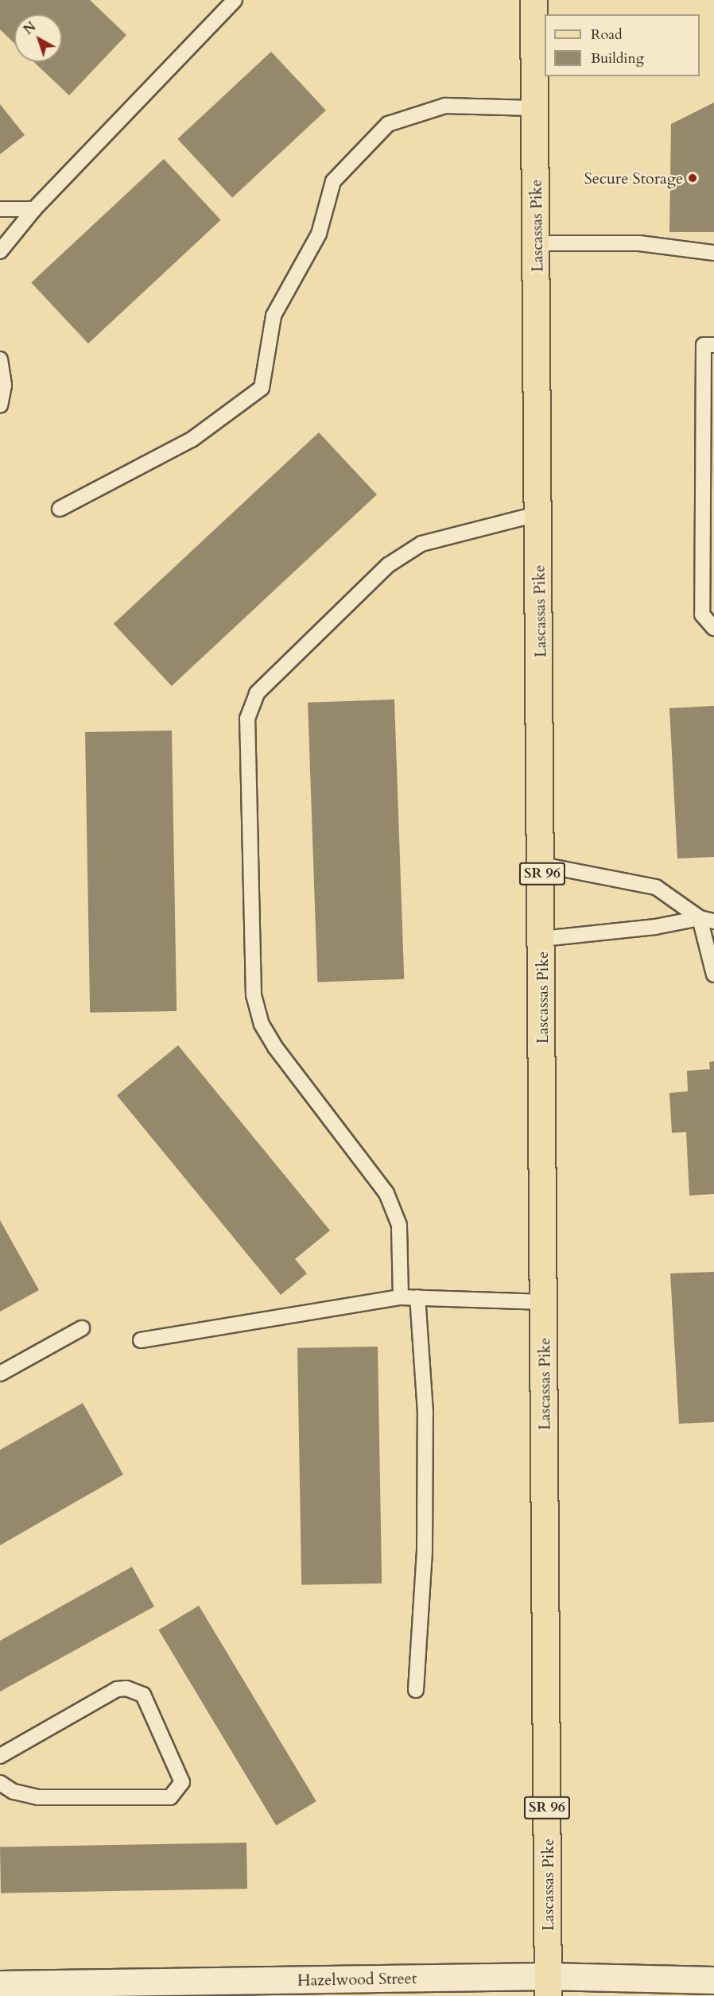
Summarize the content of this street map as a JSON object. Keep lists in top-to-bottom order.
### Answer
{
  "streets": {
    "main road": ["Lascassas Pike", "SR 96"],
    "street": ["Hazelwood Street"]
  },
  "crossings": [
    ["Lascassas Pike", "Hazelwood Street"]
  ],
  "places": ["Secure Storage"],
  "legend": ["Road", "Building"],
  "north": "top left"
}
